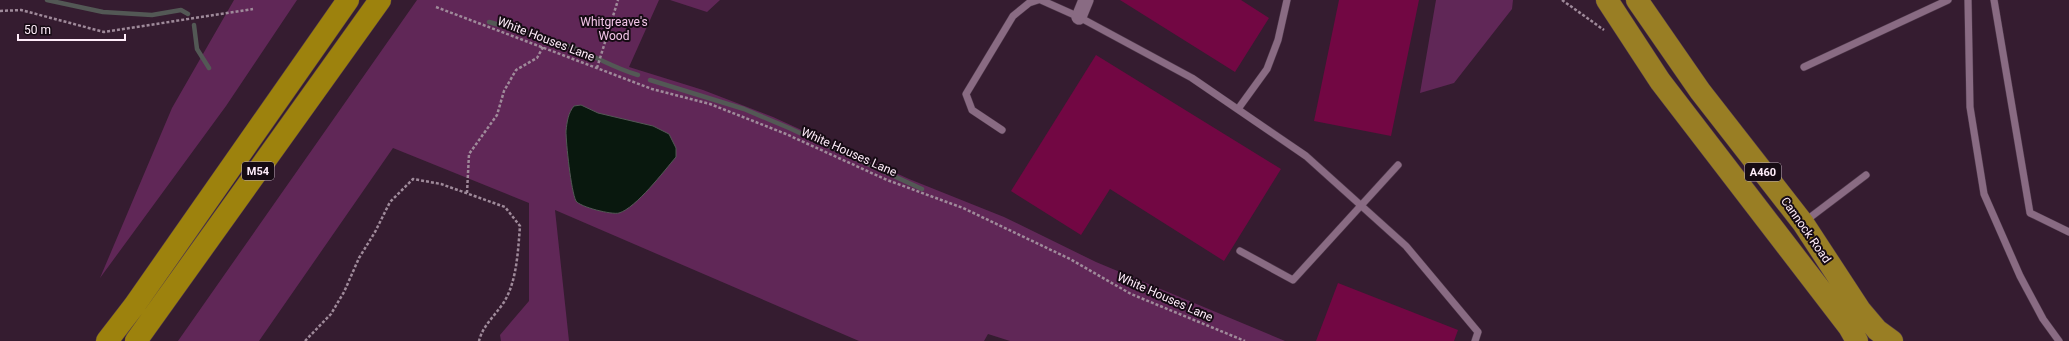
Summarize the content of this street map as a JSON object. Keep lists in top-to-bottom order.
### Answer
{
  "streets": {
    "highway": ["M54", "A460", "Cannock Road"],
    "path": ["White Houses Lane"]
  },
  "parks": ["Whitgreave's Wood"],
  "scale_bar": "50 m"
}
